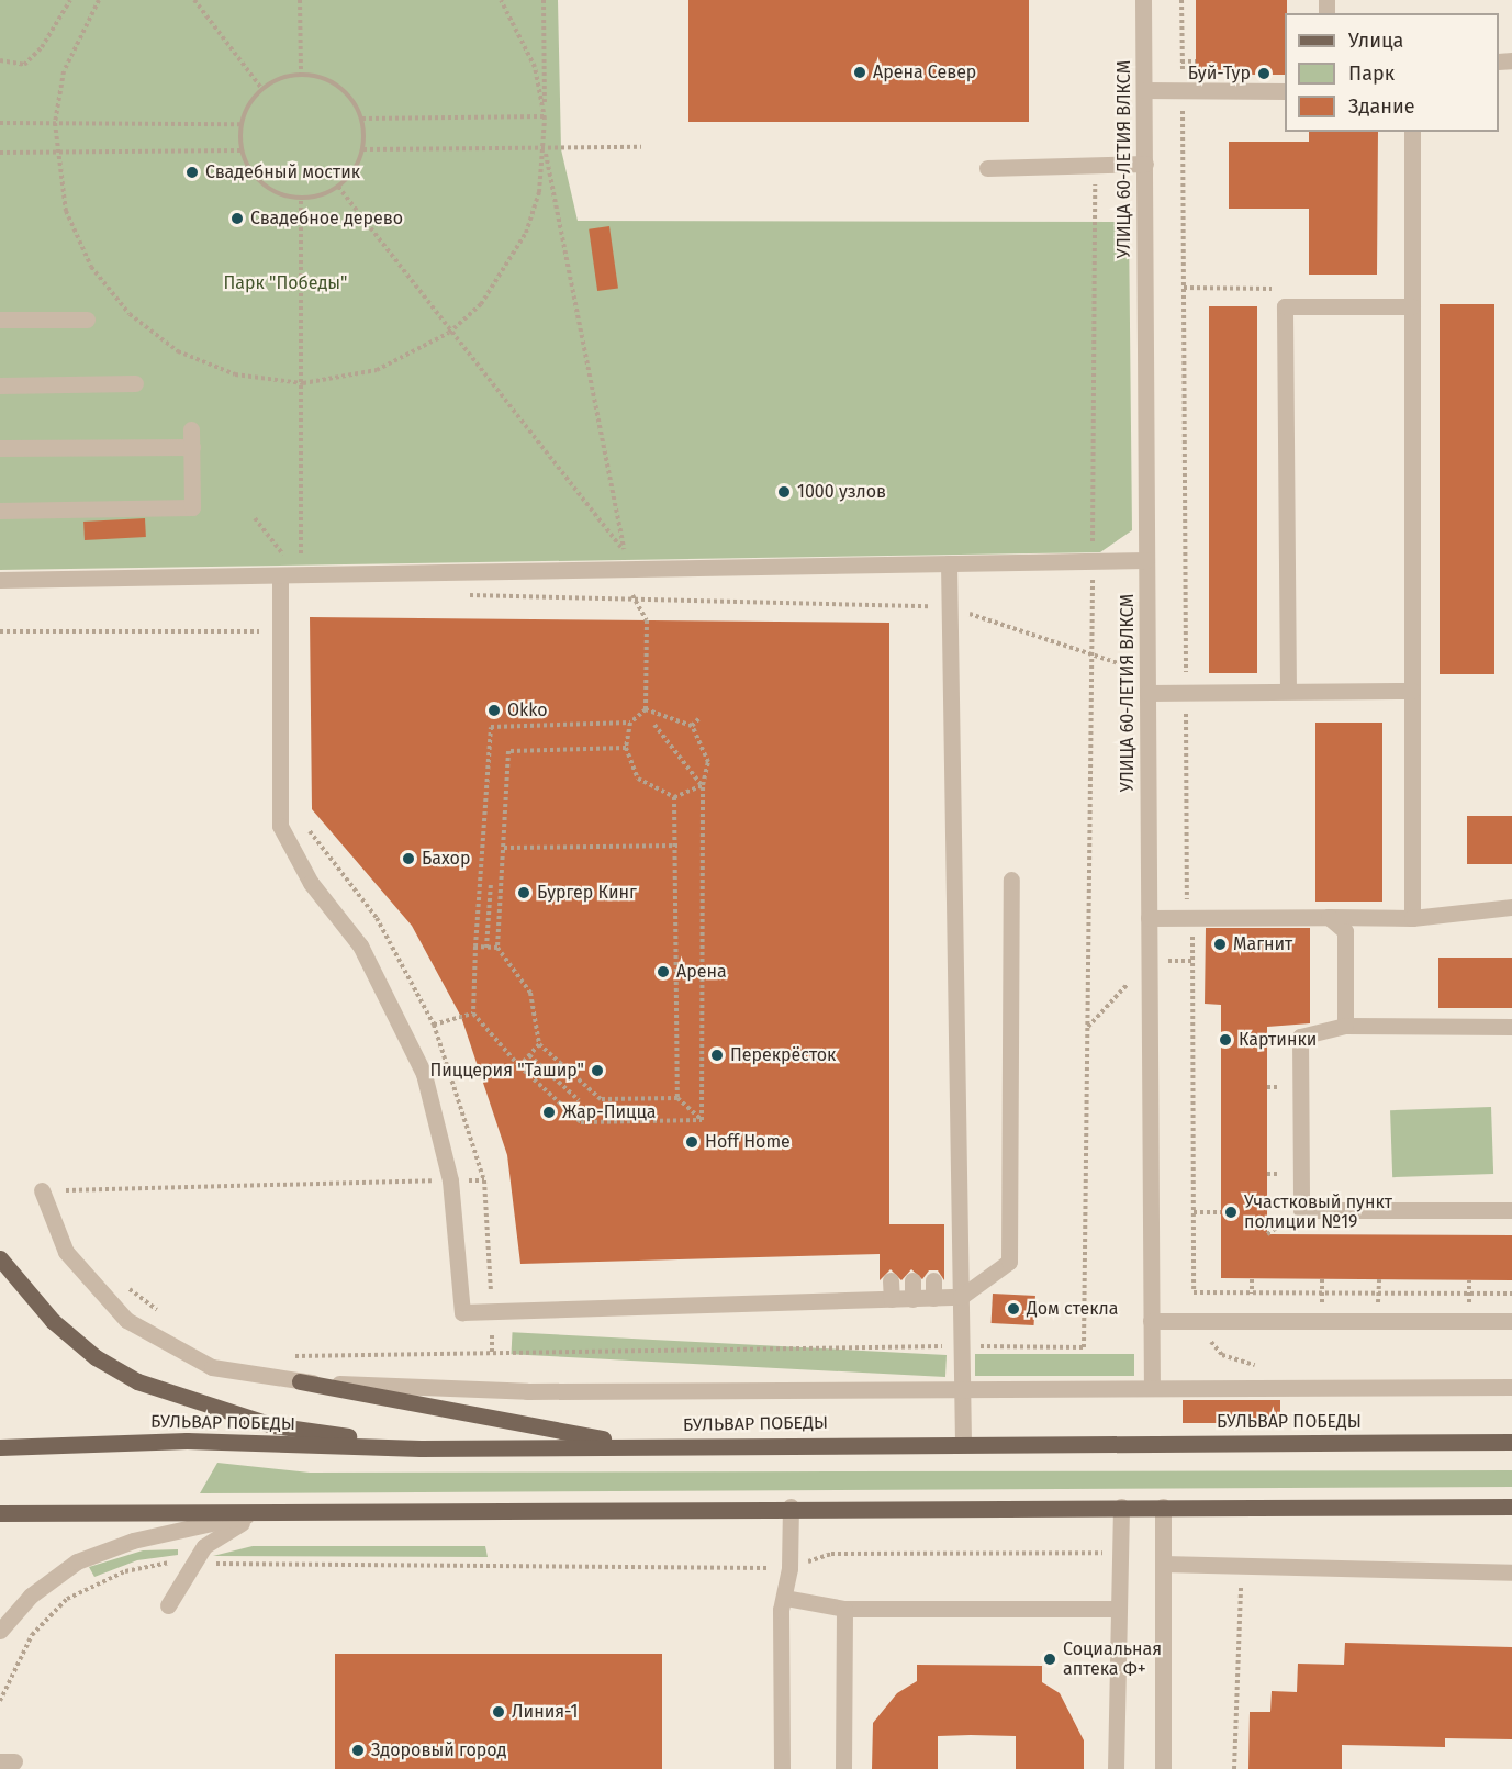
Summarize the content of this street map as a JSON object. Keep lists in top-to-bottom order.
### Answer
{
  "streets": {
    "main road": ["БУЛЬВАР ПОБЕДЫ"],
    "street": ["УЛИЦА 60-ЛЕТИЯ ВЛКСМ"]
  },
  "parks": ["Парк \"Победы\""],
  "places": [
    "Арена Север",
    "Буй-Тур",
    "Свадебный мостик",
    "Свадебное дерево",
    "1000 узлов",
    "Okko",
    "Бахор",
    "Бургер Кинг",
    "Магнит",
    "Арена",
    "Картинки",
    "Перекрёсток",
    "Пиццерия \"Ташир\"",
    "Жар-Пицца",
    "Hoff Home",
    "Участковый пункт полиции №19",
    "Дом стекла",
    "Социальная аптека Ф+",
    "Линия-1",
    "Здоровый город"
  ],
  "legend": ["Улица", "Парк", "Здание"]
}
